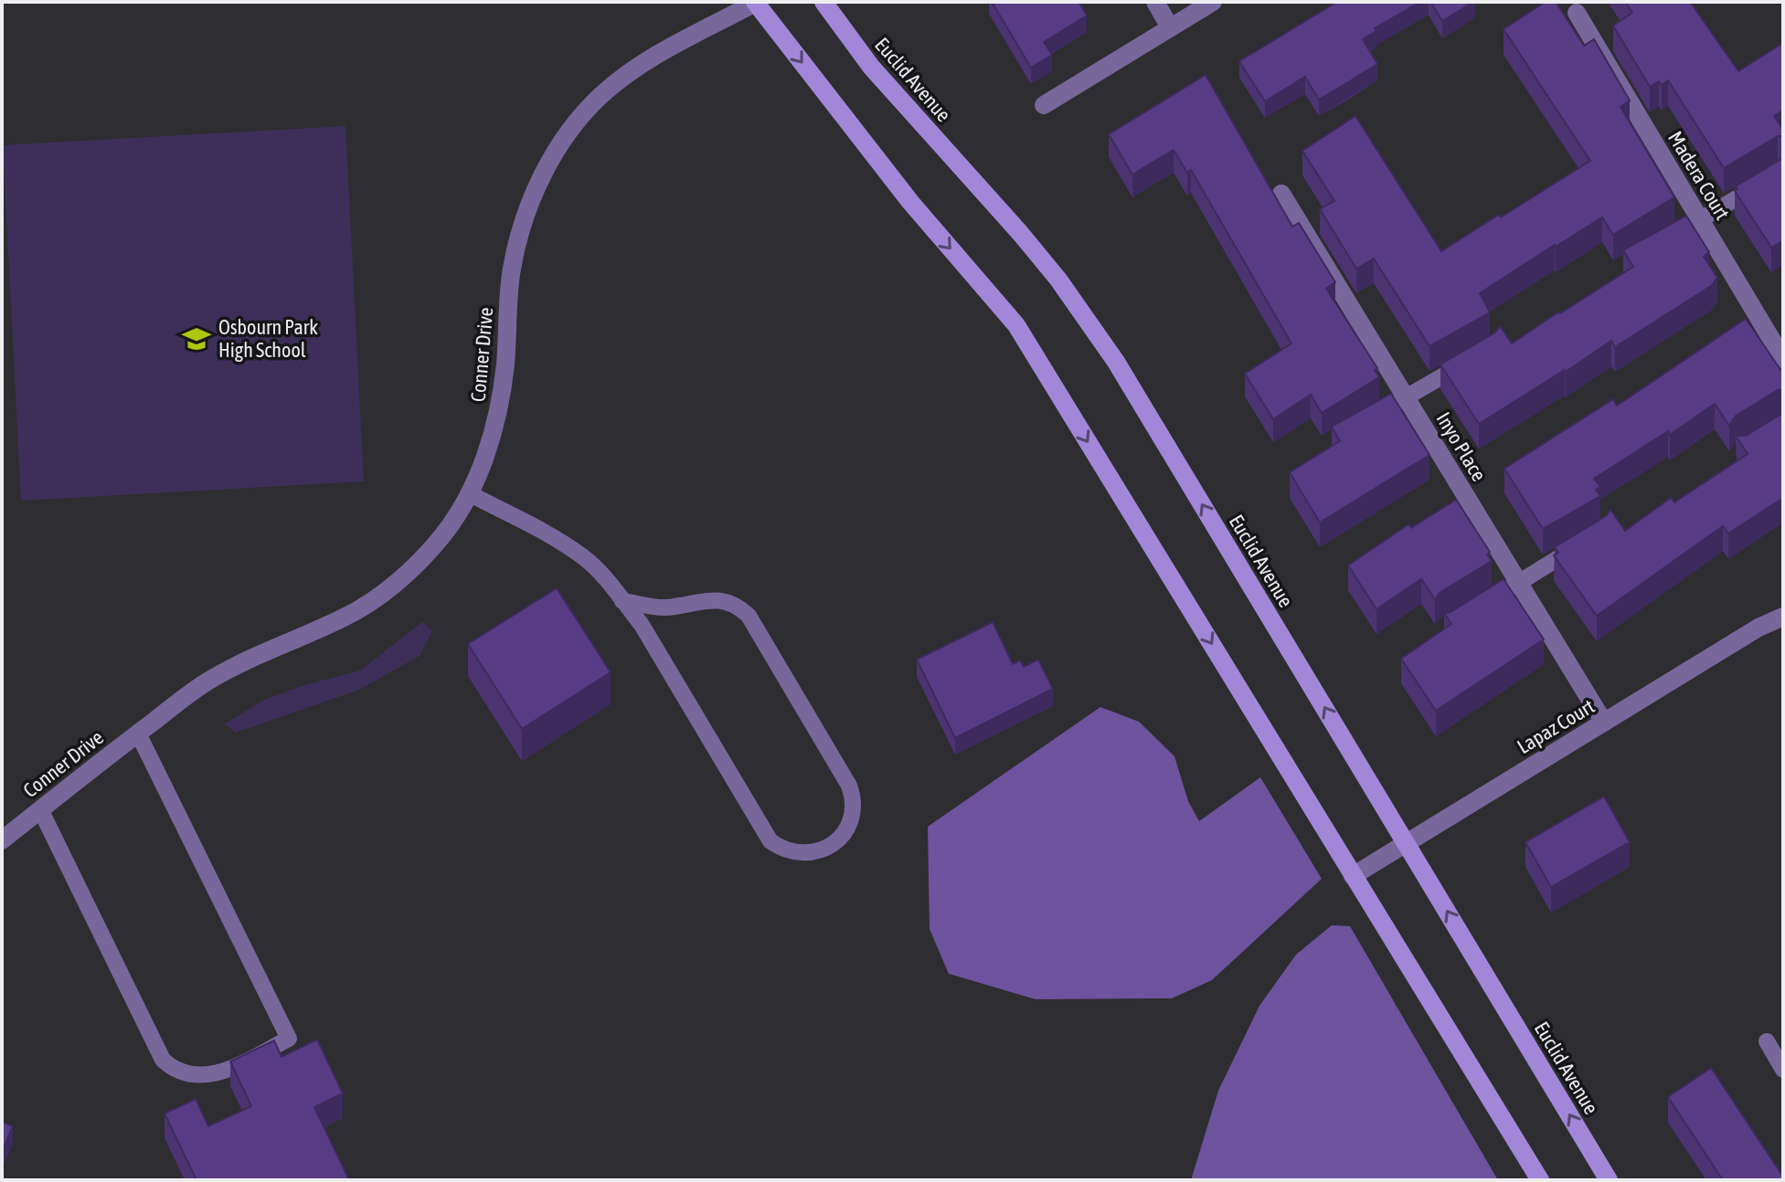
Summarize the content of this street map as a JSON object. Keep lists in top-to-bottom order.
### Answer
{
  "streets": {
    "main road": ["Euclid Avenue"],
    "street": [
      "Madera Court",
      "Conner Drive",
      "Inyo Place",
      "Lapaz Court"
    ]
  },
  "crossings": [
    ["Euclid Avenue", "Lapaz Court"],
    ["Inyo Place", "Lapaz Court"]
  ],
  "places": {
    "school or university": ["Osbourn Park High School"]
  }
}
